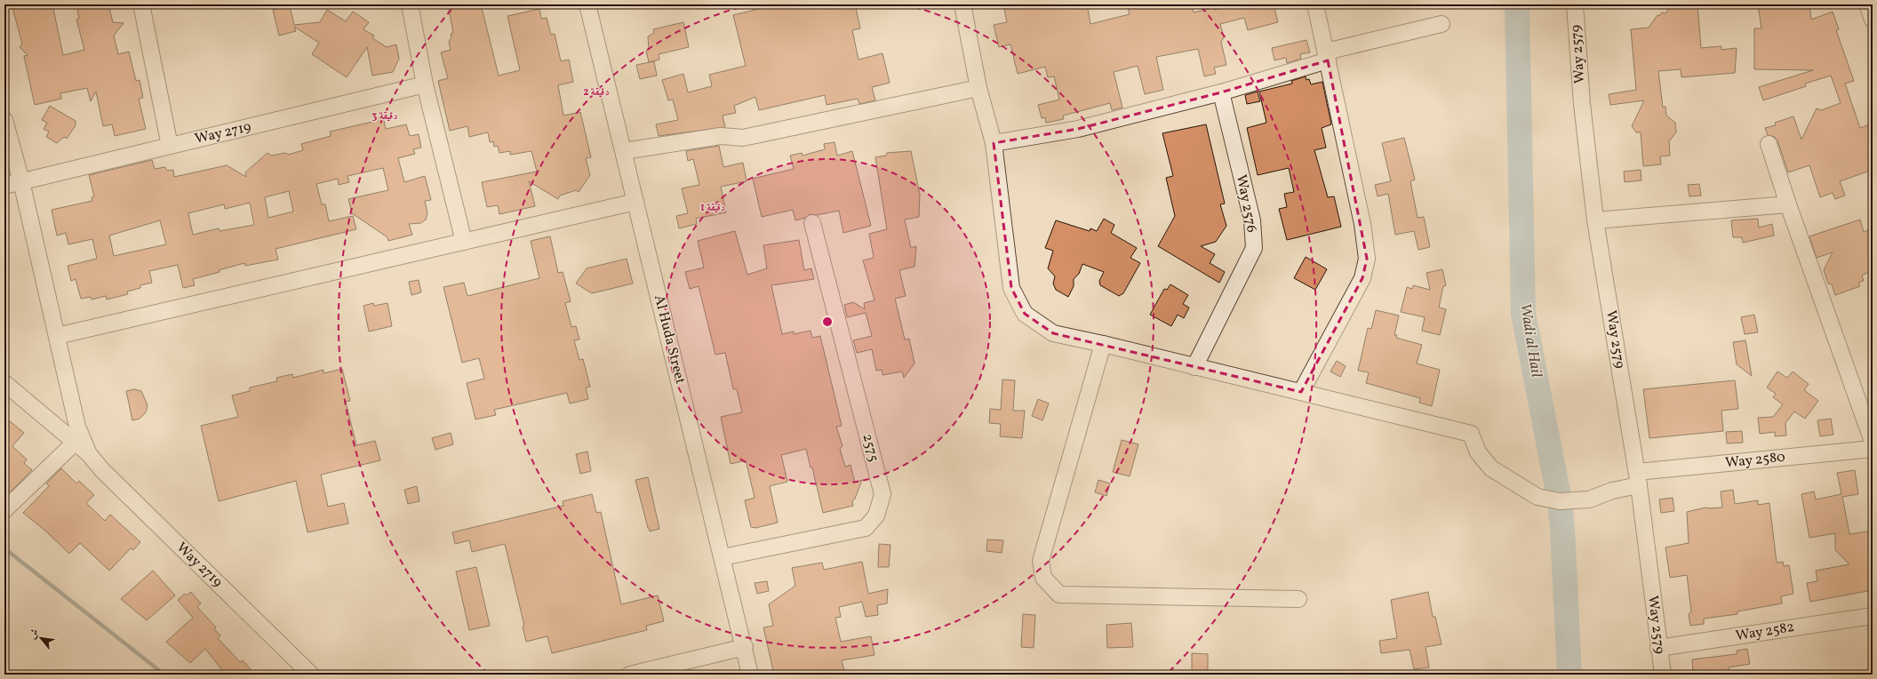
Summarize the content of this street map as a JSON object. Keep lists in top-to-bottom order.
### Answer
{
  "streets": {
    "street": [
      "Way 2579",
      "Way 2719",
      "Way 2576",
      "Al Huda Street",
      "2575",
      "Way 2580",
      "Way 2582"
    ]
  },
  "crossings": [
    ["Way 2579", "Way 2580"],
    ["Way 2579", "Way 2582"],
    ["Al Huda Street", "2575"]
  ],
  "water": ["Wadi al Hail"],
  "north": "top left",
  "rings": ["2 دقيقة", "3 دقيقة", "1 دقيقة"]
}
